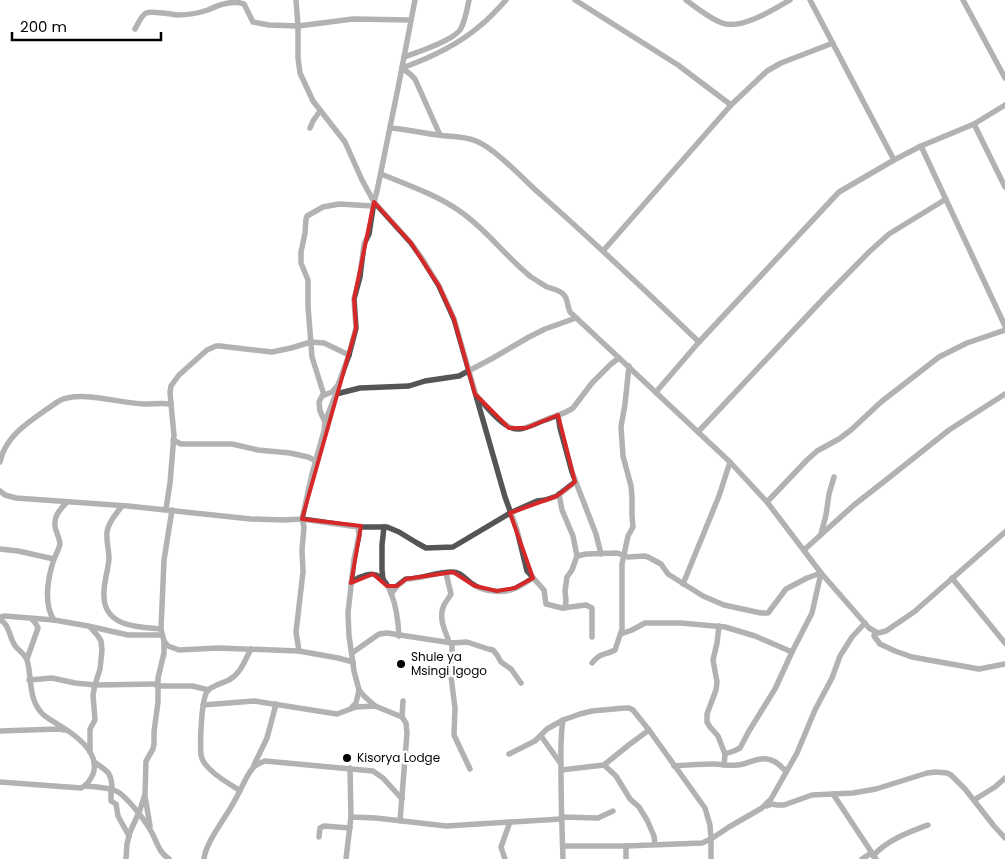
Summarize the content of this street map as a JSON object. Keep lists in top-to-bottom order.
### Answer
{
  "places": ["Shule ya Msingi Igogo", "Kisorya Lodge"],
  "scale_bar": "200 m"
}
